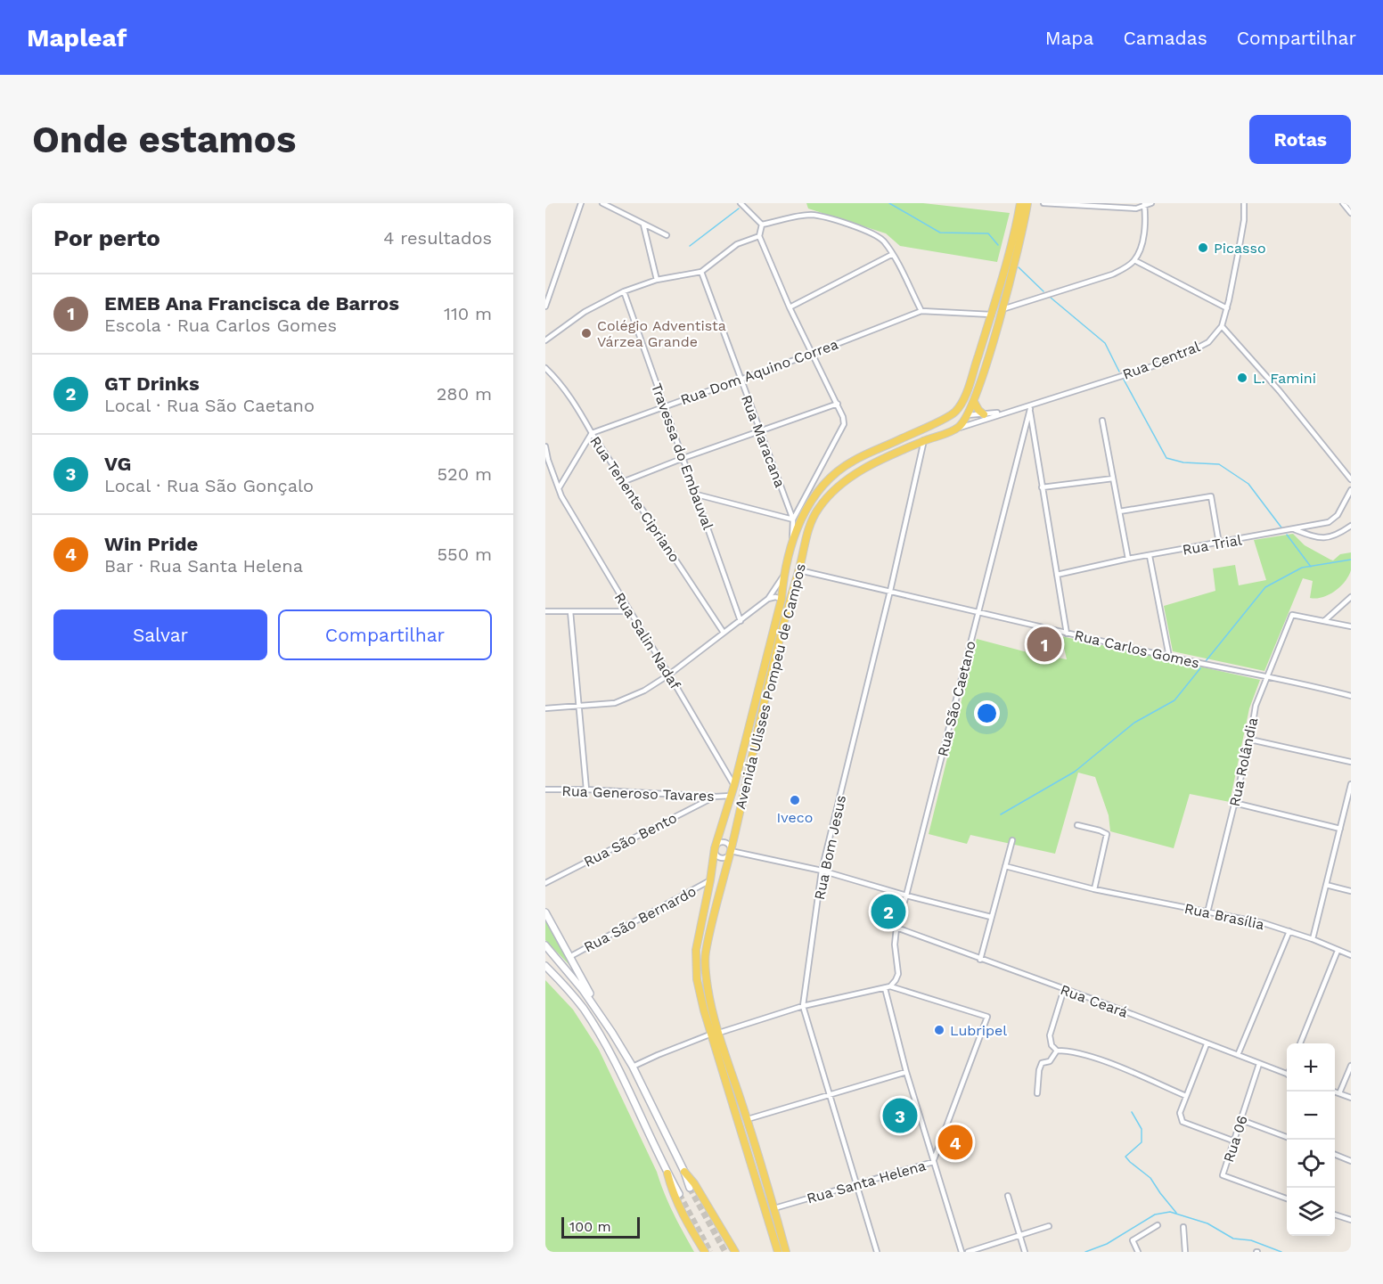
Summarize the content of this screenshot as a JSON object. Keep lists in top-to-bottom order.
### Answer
{
  "streets": {
    "main road": ["Avenida Ulisses Pompeu de Campos"],
    "street": [
      "Rua Central",
      "Rua Dom Aquino Correa",
      "Rua Maracana",
      "Travessa do Embauval",
      "Rua Tenente Cipriano",
      "Rua Trial",
      "Rua Salin Nadaf",
      "Rua Carlos Gomes",
      "Rua São Caetano",
      "Rua Rolândia",
      "Rua Generoso Tavares",
      "Rua São Bento",
      "Rua Bom Jesus",
      "Rua Brasília",
      "Rua São Bernardo",
      "Rua Ceará",
      "Rua 06",
      "Rua Santa Helena"
    ]
  },
  "crossings": [
    ["Rua Central", "Avenida Ulisses Pompeu de Campos"],
    ["Rua Central", "Rua São Caetano"],
    ["Rua Dom Aquino Correa", "Rua Maracana"],
    ["Rua Dom Aquino Correa", "Travessa do Embauval"],
    ["Rua Dom Aquino Correa", "Rua Tenente Cipriano"],
    ["Rua Salin Nadaf", "Avenida Ulisses Pompeu de Campos"],
    ["Rua Carlos Gomes", "Avenida Ulisses Pompeu de Campos"],
    ["Rua Carlos Gomes", "Rua São Caetano"],
    ["Rua Carlos Gomes", "Rua Rolândia"],
    ["Rua Carlos Gomes", "Rua Bom Jesus"],
    ["Avenida Ulisses Pompeu de Campos", "Rua Generoso Tavares"],
    ["Avenida Ulisses Pompeu de Campos", "Rua Bom Jesus"],
    ["Avenida Ulisses Pompeu de Campos", "Rua São Bernardo"],
    ["Avenida Ulisses Pompeu de Campos", "Rua Santa Helena"],
    ["Rua São Caetano", "Rua Ceará"],
    ["Rua São Caetano", "Rua Santa Helena"],
    ["Rua Rolândia", "Rua Brasília"],
    ["Rua Generoso Tavares", "Rua São Bento"],
    ["Rua Bom Jesus", "Rua Santa Helena"],
    ["Rua Ceará", "Rua 06"]
  ],
  "places": [
    "Picasso",
    "Colégio Adventista Várzea Grande",
    "L. Famini",
    "Iveco",
    "Lubripel"
  ],
  "scale_bar": "100 m",
  "page": {
    "header": "Mapleaf",
    "nav": ["Mapa", "Camadas", "Compartilhar"],
    "buttons": [
      "Rotas",
      ["Salvar", "Compartilhar"]
    ],
    "title": "Onde estamos",
    "heading": ["Por perto", "4 resultados"],
    "list": [
      {
        "mark": "1",
        "name": "EMEB Ana Francisca de Barros",
        "note": "Escola · Rua Carlos Gomes",
        "value": "110 m"
      },
      {
        "mark": "2",
        "name": "GT Drinks",
        "note": "Local · Rua São Caetano",
        "value": "280 m"
      },
      {
        "mark": "3",
        "name": "VG",
        "note": "Local · Rua São Gonçalo",
        "value": "520 m"
      },
      {
        "mark": "4",
        "name": "Win Pride",
        "note": "Bar · Rua Santa Helena",
        "value": "550 m"
      }
    ],
    "pins": [
      "1",
      "2",
      "3",
      "4"
    ],
    "map_buttons": ["+", "−"],
    "scale": "100 m"
  }
}
